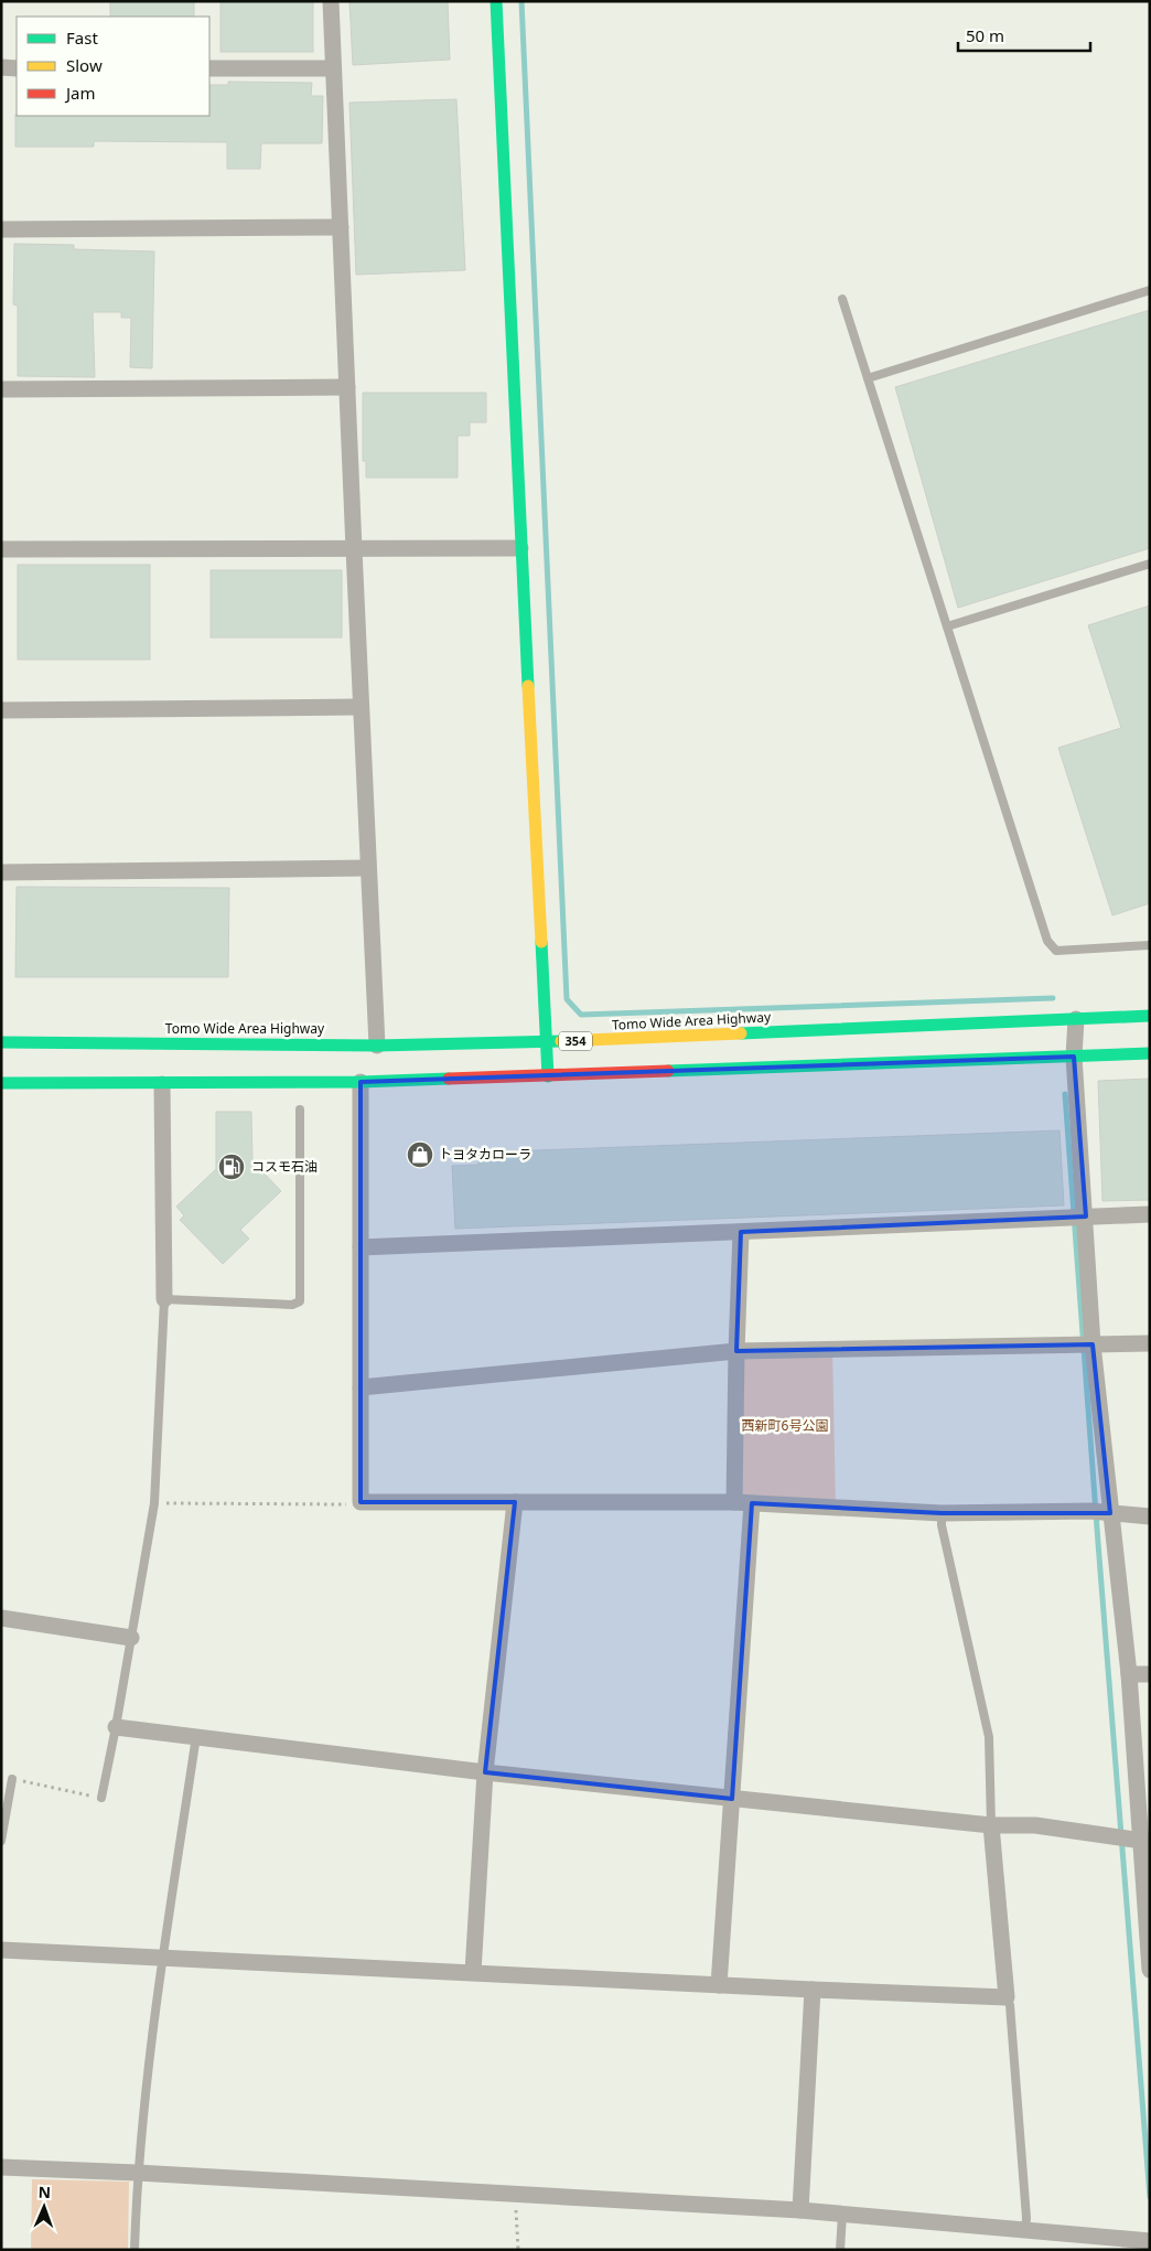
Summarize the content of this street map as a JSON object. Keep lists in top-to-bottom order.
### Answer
{
  "streets": {
    "main road": ["Tomo Wide Area Highway", "354"]
  },
  "parks": ["西新町6号公園"],
  "places": {
    "shop": ["トヨタカローラ"],
    "fuel station": ["コスモ石油"]
  },
  "legend": ["Fast", "Slow", "Jam"],
  "scale_bar": "50 m",
  "north": "top"
}
